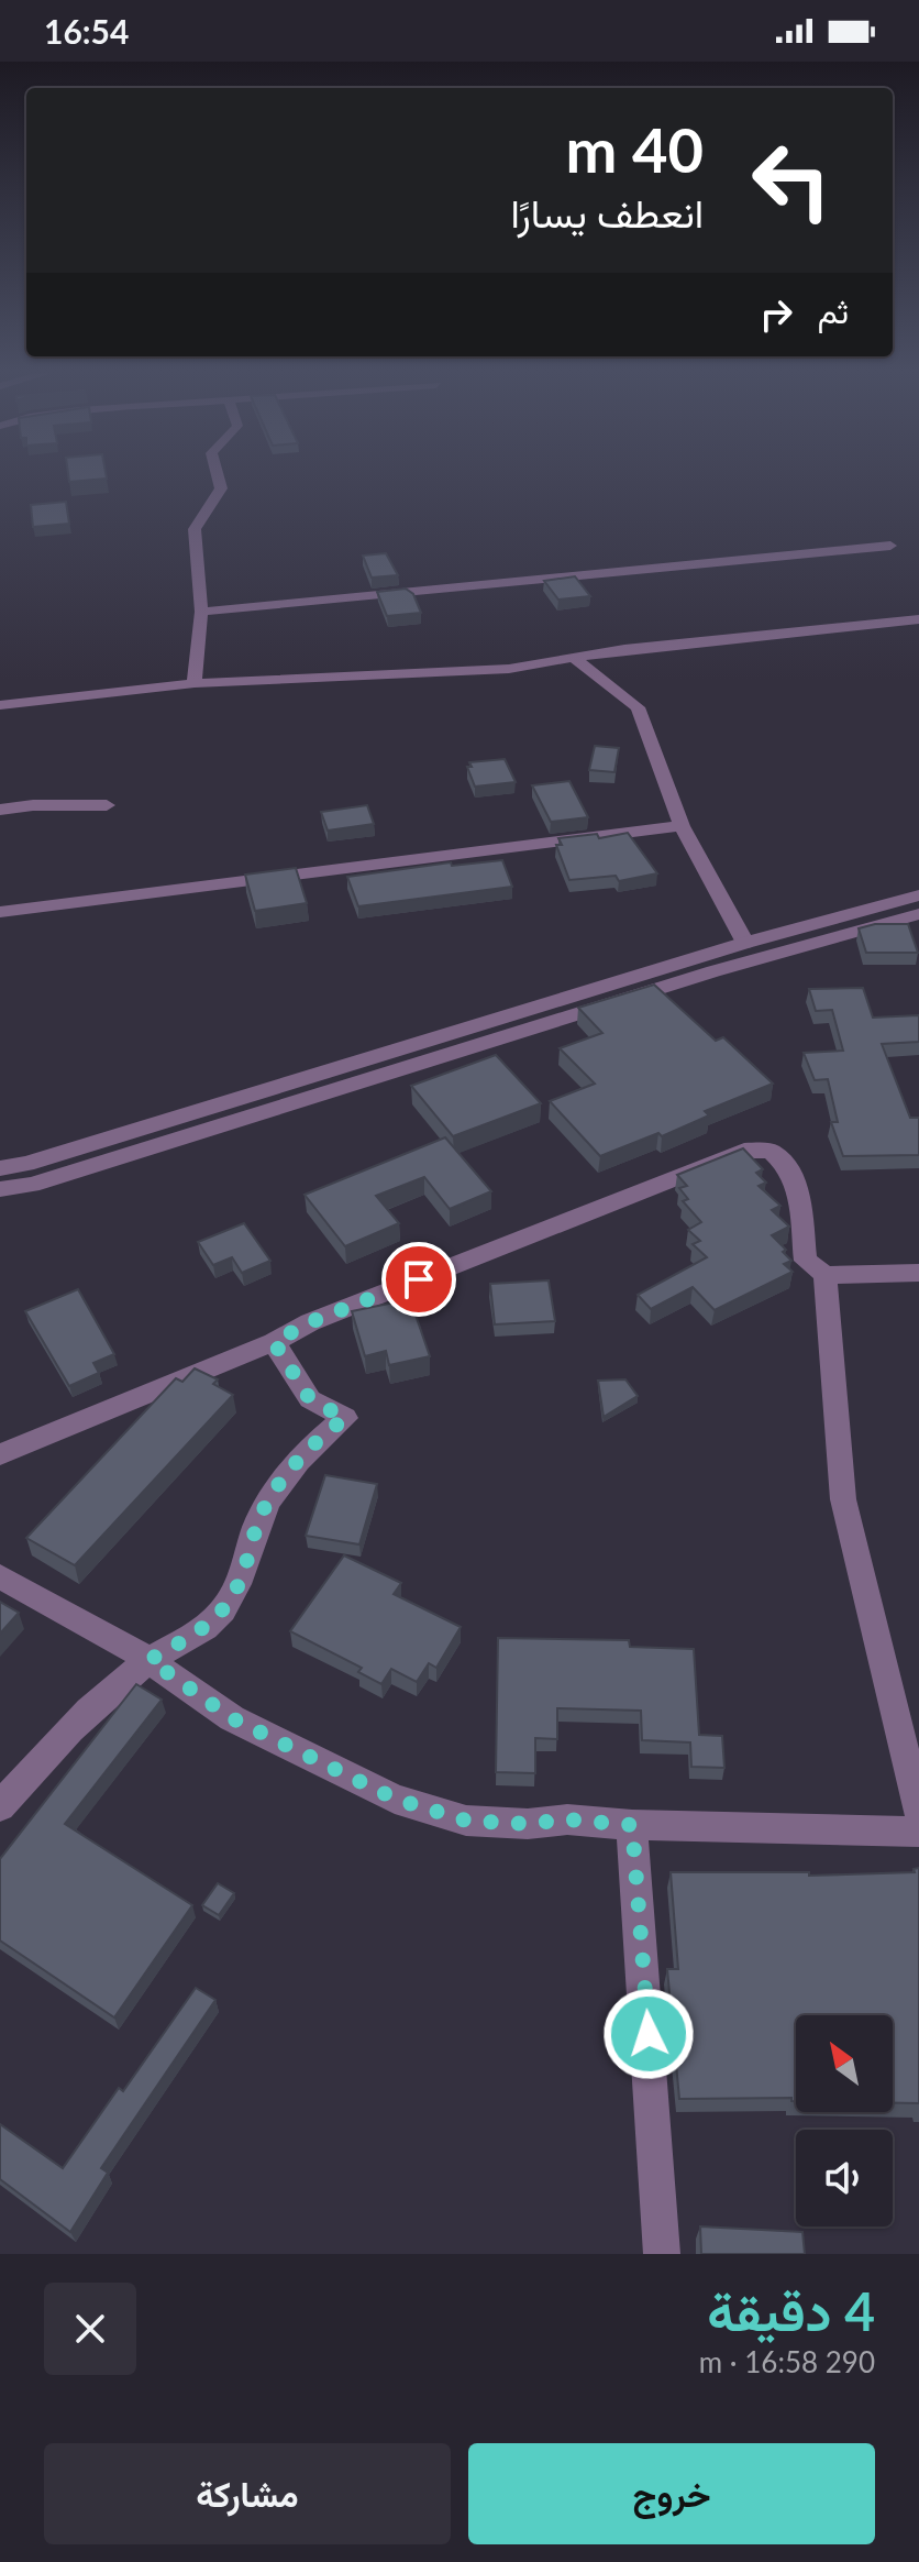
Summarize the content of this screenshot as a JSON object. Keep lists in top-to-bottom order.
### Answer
{
  "north": "top left",
  "page": {
    "status": "16:54",
    "turn": ["40 m", "انعطف يسارًا"],
    "then": "ثم",
    "heading": ["4 دقيقة", "290 m · 16:58"],
    "buttons": ["خروج", "مشاركة"]
  }
}
